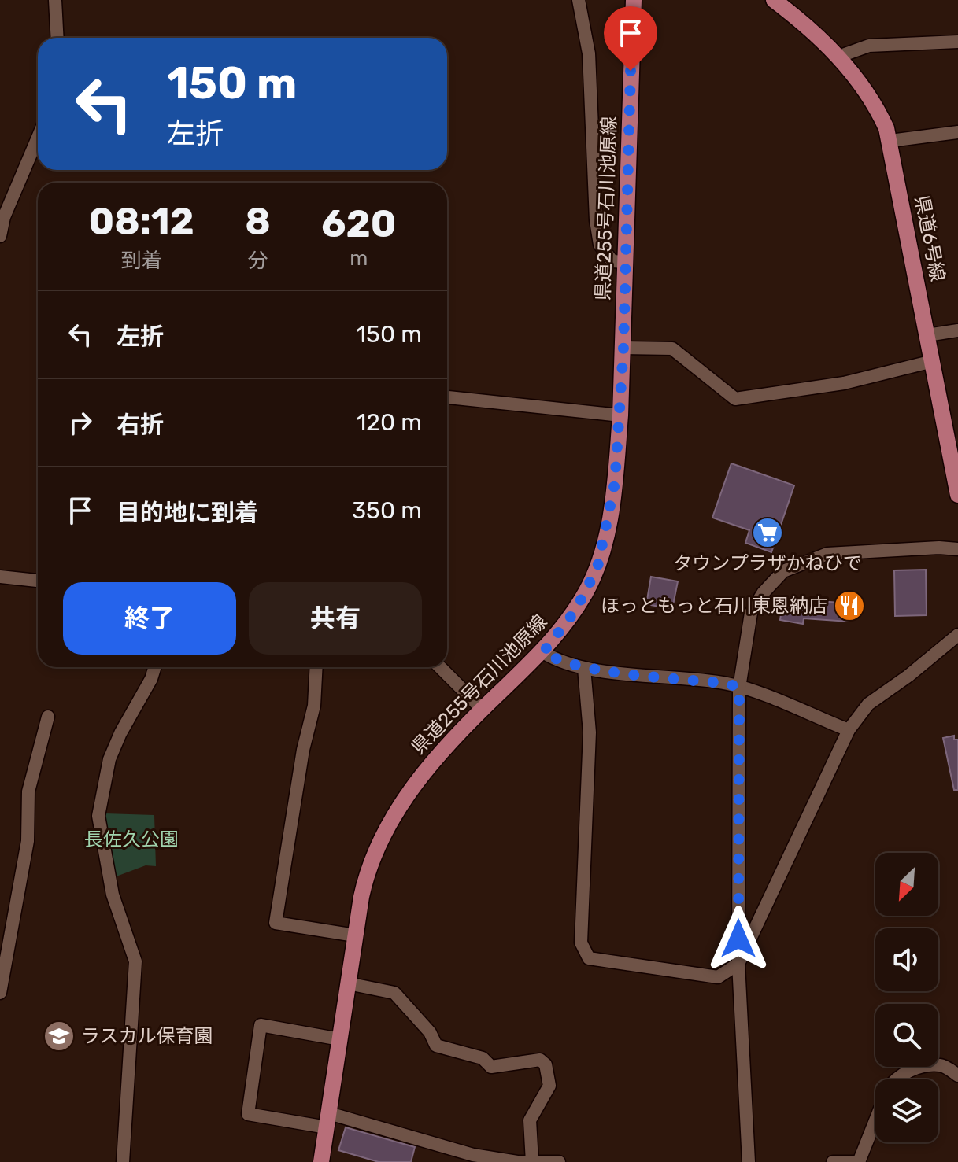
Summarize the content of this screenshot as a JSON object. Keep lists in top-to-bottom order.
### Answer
{
  "streets": {
    "main road": ["県道255号石川池原線", "県道6号線"]
  },
  "parks": ["長佐久公園"],
  "places": {
    "supermarket": ["タウンプラザかねひで"],
    "restaurant": ["ほっともっと石川東恩納店"],
    "school or university": ["ラスカル保育園"]
  },
  "north": "bottom left",
  "page": {
    "turn": ["150 m", "左折"],
    "eta": [
      "08:12",
      "到着",
      "8",
      "分",
      "620",
      "m"
    ],
    "list": [
      {
        "name": "左折",
        "value": "150 m"
      },
      {
        "name": "右折",
        "value": "120 m"
      },
      {
        "name": "目的地に到着",
        "value": "350 m"
      }
    ],
    "buttons": ["終了", "共有"]
  }
}
